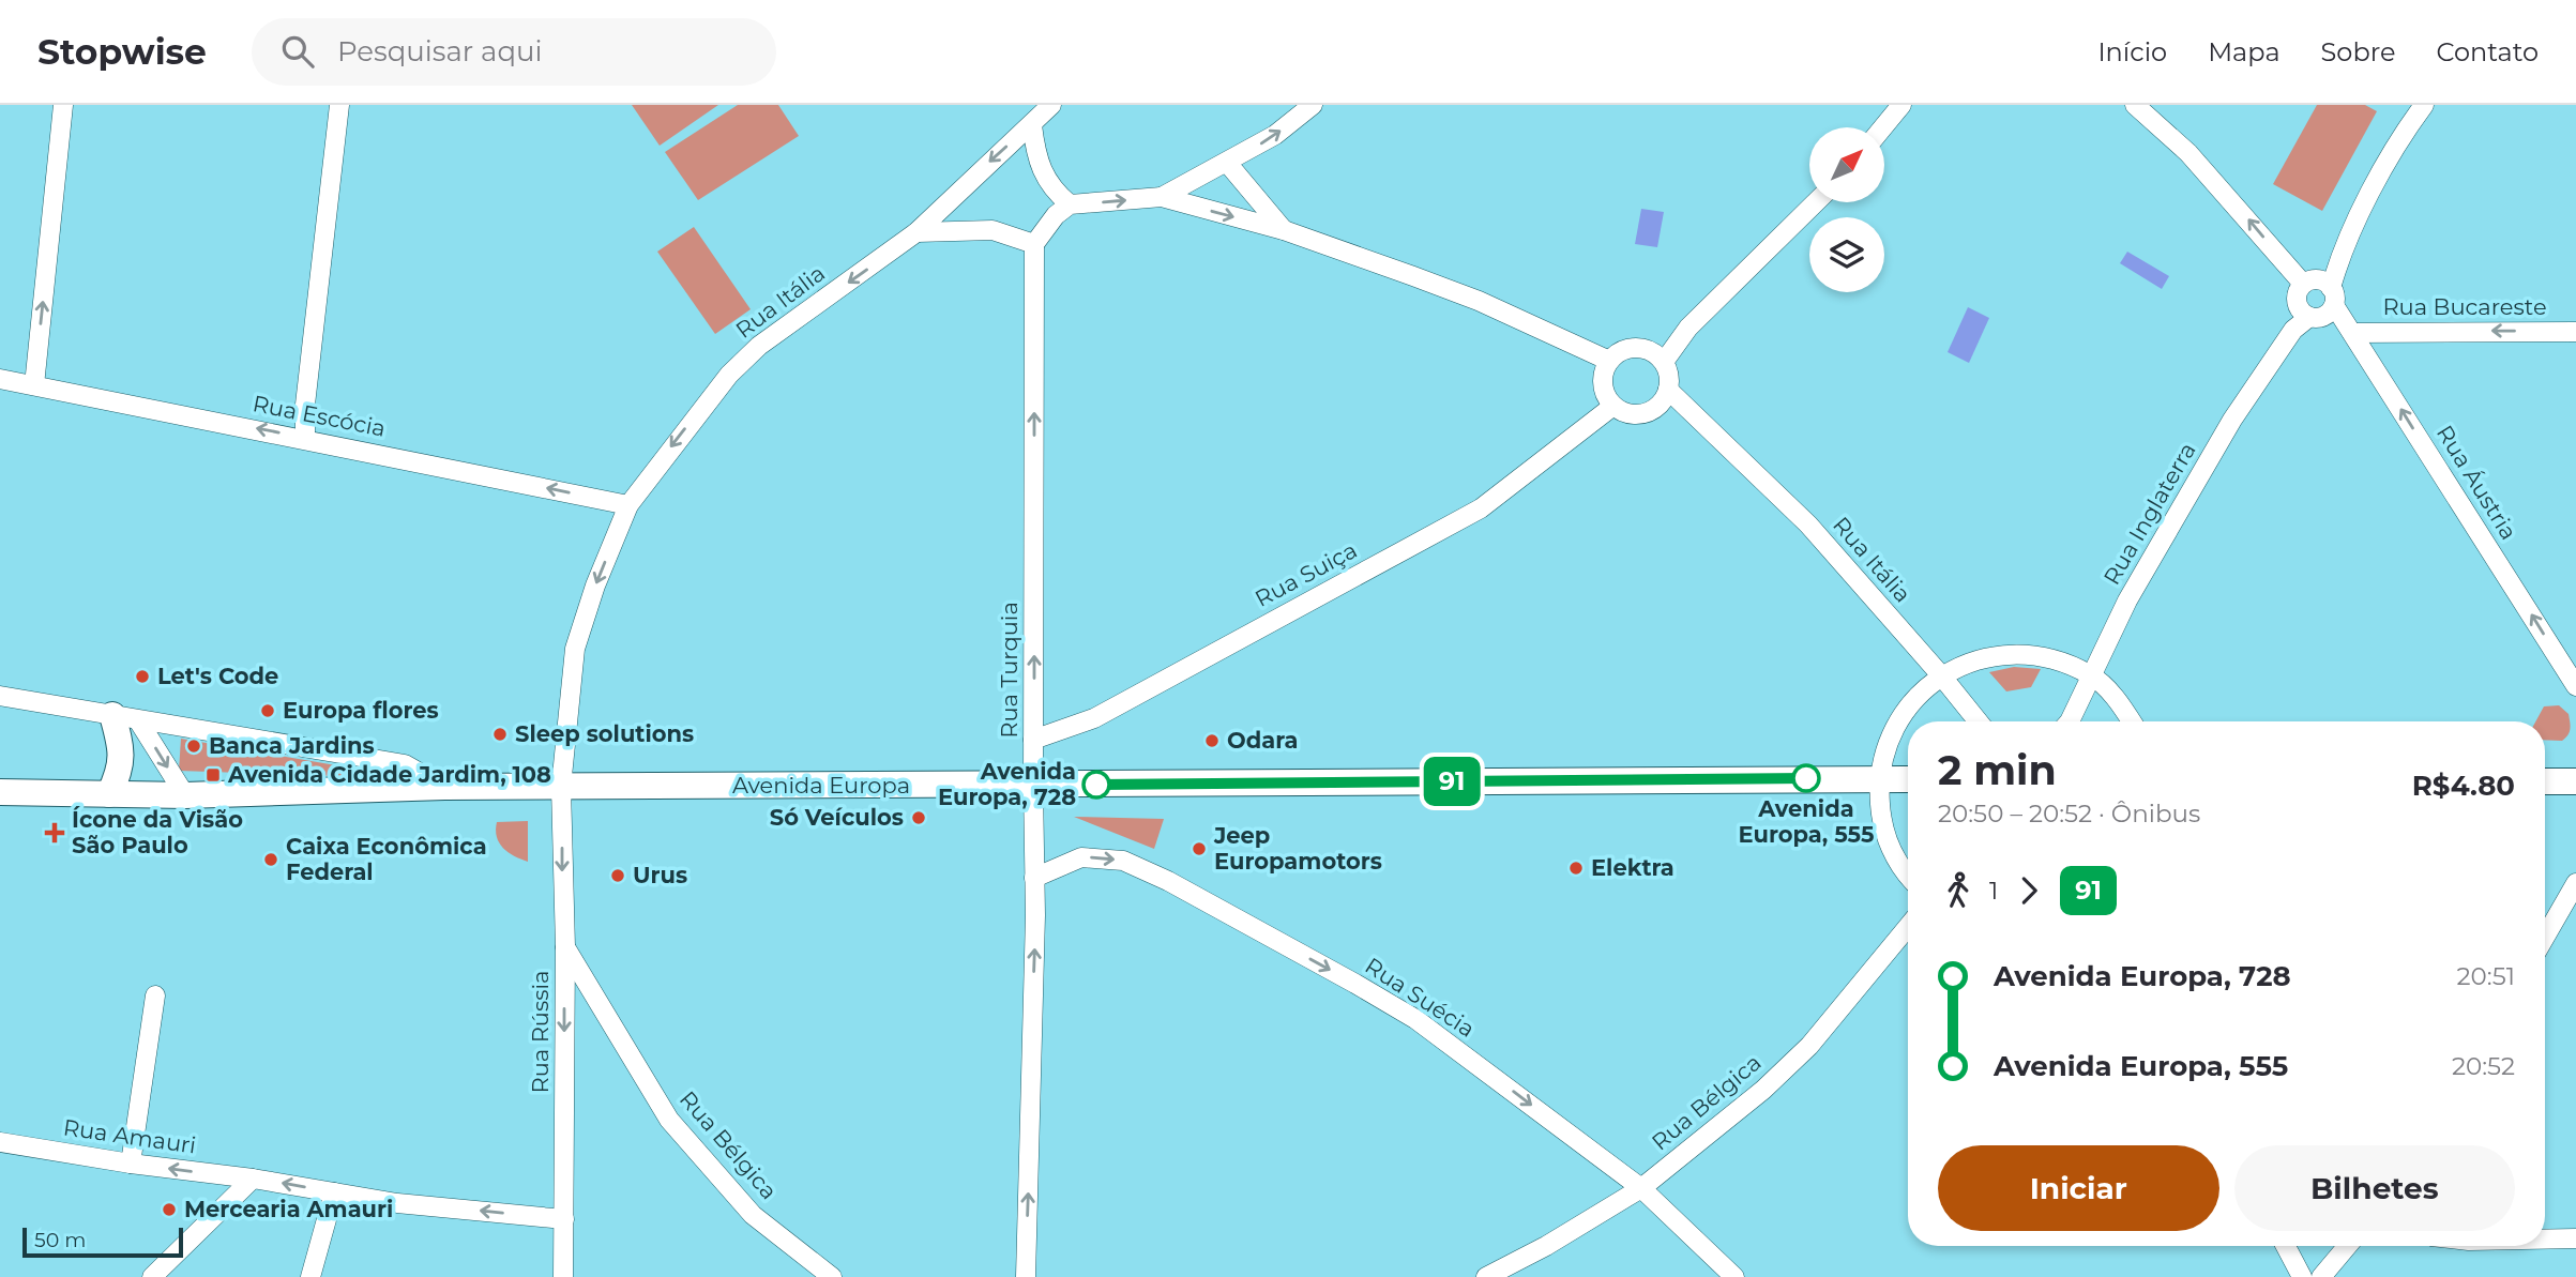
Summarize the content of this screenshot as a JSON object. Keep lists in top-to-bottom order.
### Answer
{
  "streets": {
    "main road": ["Avenida Europa"],
    "street": [
      "Rua Itália",
      "Rua Bucareste",
      "Rua Escócia",
      "Rua Áustria",
      "Rua Inglaterra",
      "Rua Suiça",
      "Rua Turquia",
      "Rua Suécia",
      "Rua Rússia",
      "Rua Bélgica",
      "Rua Amauri"
    ]
  },
  "crossings": [
    ["Rua Itália", "Rua Escócia"],
    ["Rua Itália", "Rua Suiça"],
    ["Rua Itália", "Avenida Europa"],
    ["Rua Itália", "Rua Rússia"],
    ["Rua Bucareste", "Rua Áustria"],
    ["Rua Áustria", "Rua Inglaterra"],
    ["Rua Suiça", "Rua Turquia"],
    ["Rua Turquia", "Avenida Europa"],
    ["Rua Turquia", "Rua Suécia"],
    ["Avenida Europa", "Rua Rússia"],
    ["Rua Suécia", "Rua Bélgica"],
    ["Rua Rússia", "Rua Bélgica"],
    ["Rua Rússia", "Rua Amauri"]
  ],
  "one_way": [
    "Rua Itália",
    "Rua Bucareste",
    "Rua Escócia",
    "Rua Áustria",
    "Rua Turquia",
    "Rua Suécia",
    "Rua Rússia",
    "Rua Amauri"
  ],
  "places": {
    "other": [
      "Let's Code",
      "Europa flores",
      "Sleep solutions",
      "Odara",
      "Banca Jardins",
      "Avenida Europa, 555",
      "Avenida Europa, 728",
      "Só Veículos",
      "Jeep Europamotors",
      "Caixa Econômica Federal",
      "Elektra",
      "Urus",
      "Mercearia Amauri"
    ],
    "transit": ["Avenida Cidade Jardim, 108"],
    "health": ["Ícone da Visão São Paulo"]
  },
  "lines": ["bus line 91"],
  "scale_bar": "50 m",
  "north": "top right",
  "page": {
    "header": "Stopwise",
    "search": "Pesquisar aqui",
    "nav": [
      "Início",
      "Mapa",
      "Sobre",
      "Contato"
    ],
    "on_map": "91",
    "heading": ["2 min", "20:50 – 20:52 · Ônibus", "R$4.80"],
    "legs": ["1", "91"],
    "list": [
      {
        "name": "Avenida Europa, 728",
        "value": "20:51"
      },
      {
        "name": "Avenida Europa, 555",
        "value": "20:52"
      }
    ],
    "buttons": ["Iniciar", "Bilhetes"],
    "scale": "50 m"
  }
}
